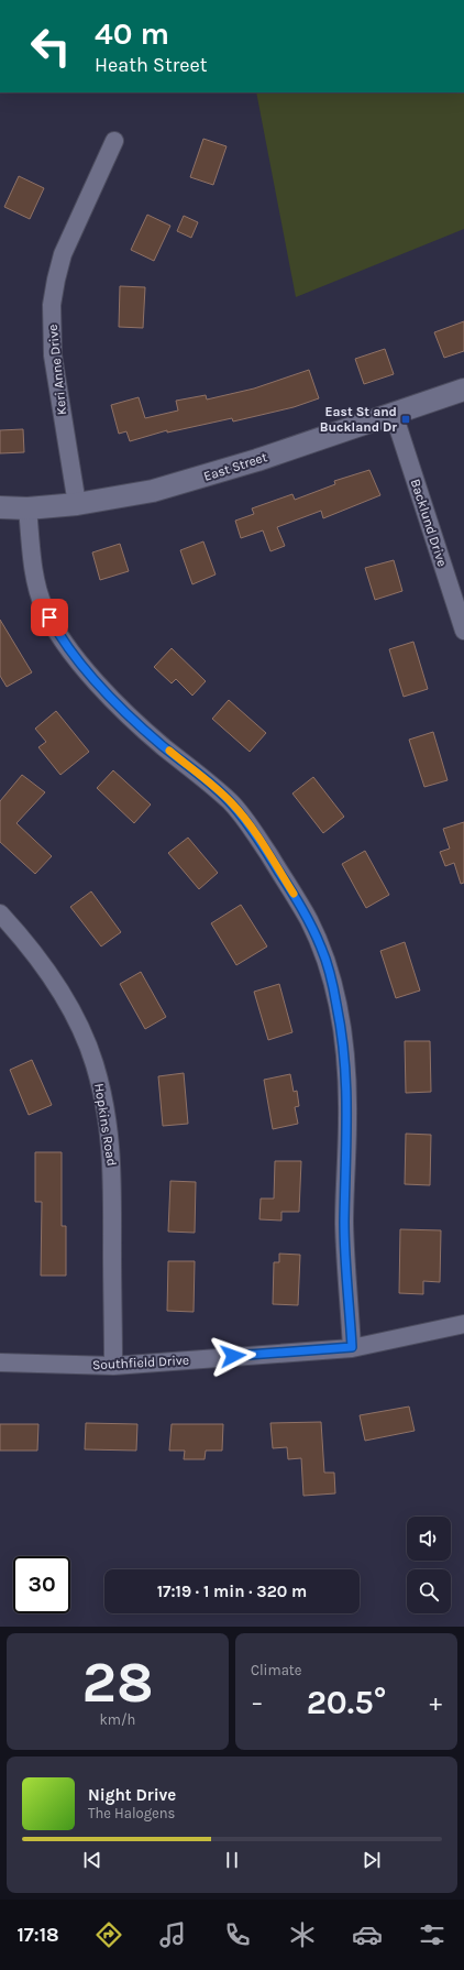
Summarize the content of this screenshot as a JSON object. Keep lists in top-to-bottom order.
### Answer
{
  "streets": {
    "street": [
      "Keri Anne Drive",
      "East Street",
      "Backlund Drive",
      "Hopkins Road",
      "Southfield Drive"
    ]
  },
  "crossings": [
    ["Keri Anne Drive", "East Street"],
    ["East Street", "Backlund Drive"],
    ["Hopkins Road", "Southfield Drive"]
  ],
  "places": {
    "transit": ["East St and Buckland Dr"]
  },
  "page": {
    "turn": ["40 m", "Heath Street"],
    "limit": "30",
    "trip": "17:19 · 1 min · 320 m",
    "tile": [
      ["28", "km/h"],
      "Climate"
    ],
    "heat": ["−", "20.5°", "+"],
    "song": ["Night Drive", "The Halogens"],
    "tabs": "17:18"
  }
}
